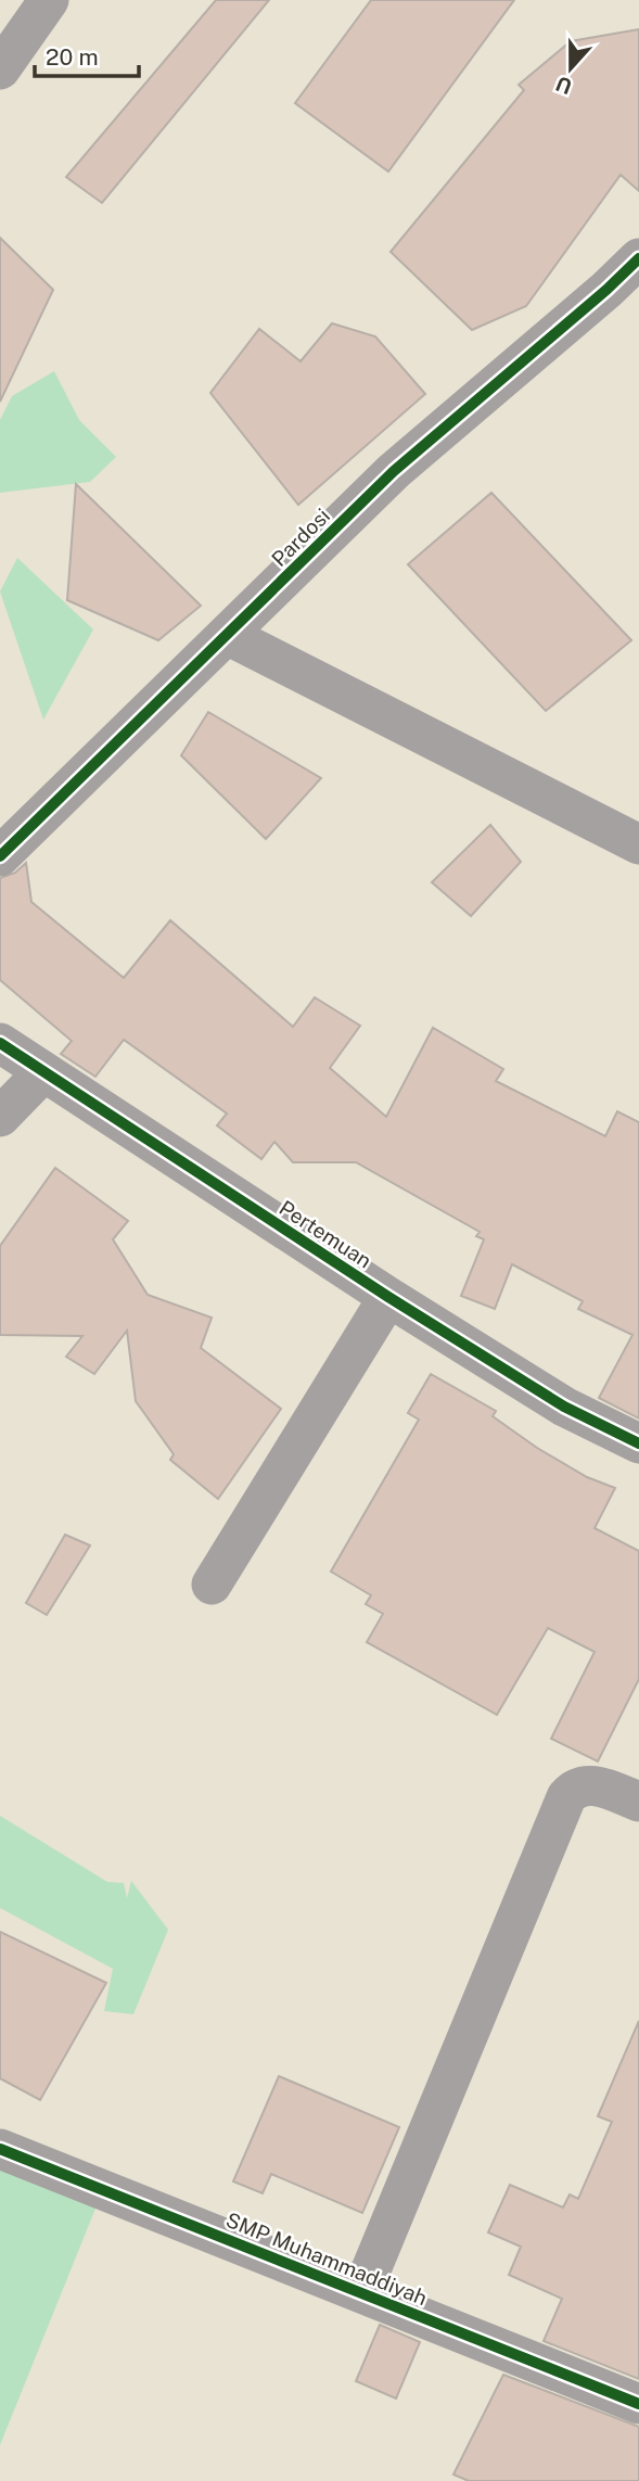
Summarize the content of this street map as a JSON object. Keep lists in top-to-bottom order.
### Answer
{
  "streets": {
    "street": ["Pardosi", "Pertemuan", "SMP Muhammaddiyah"]
  },
  "scale_bar": "20 m",
  "north": "bottom"
}
